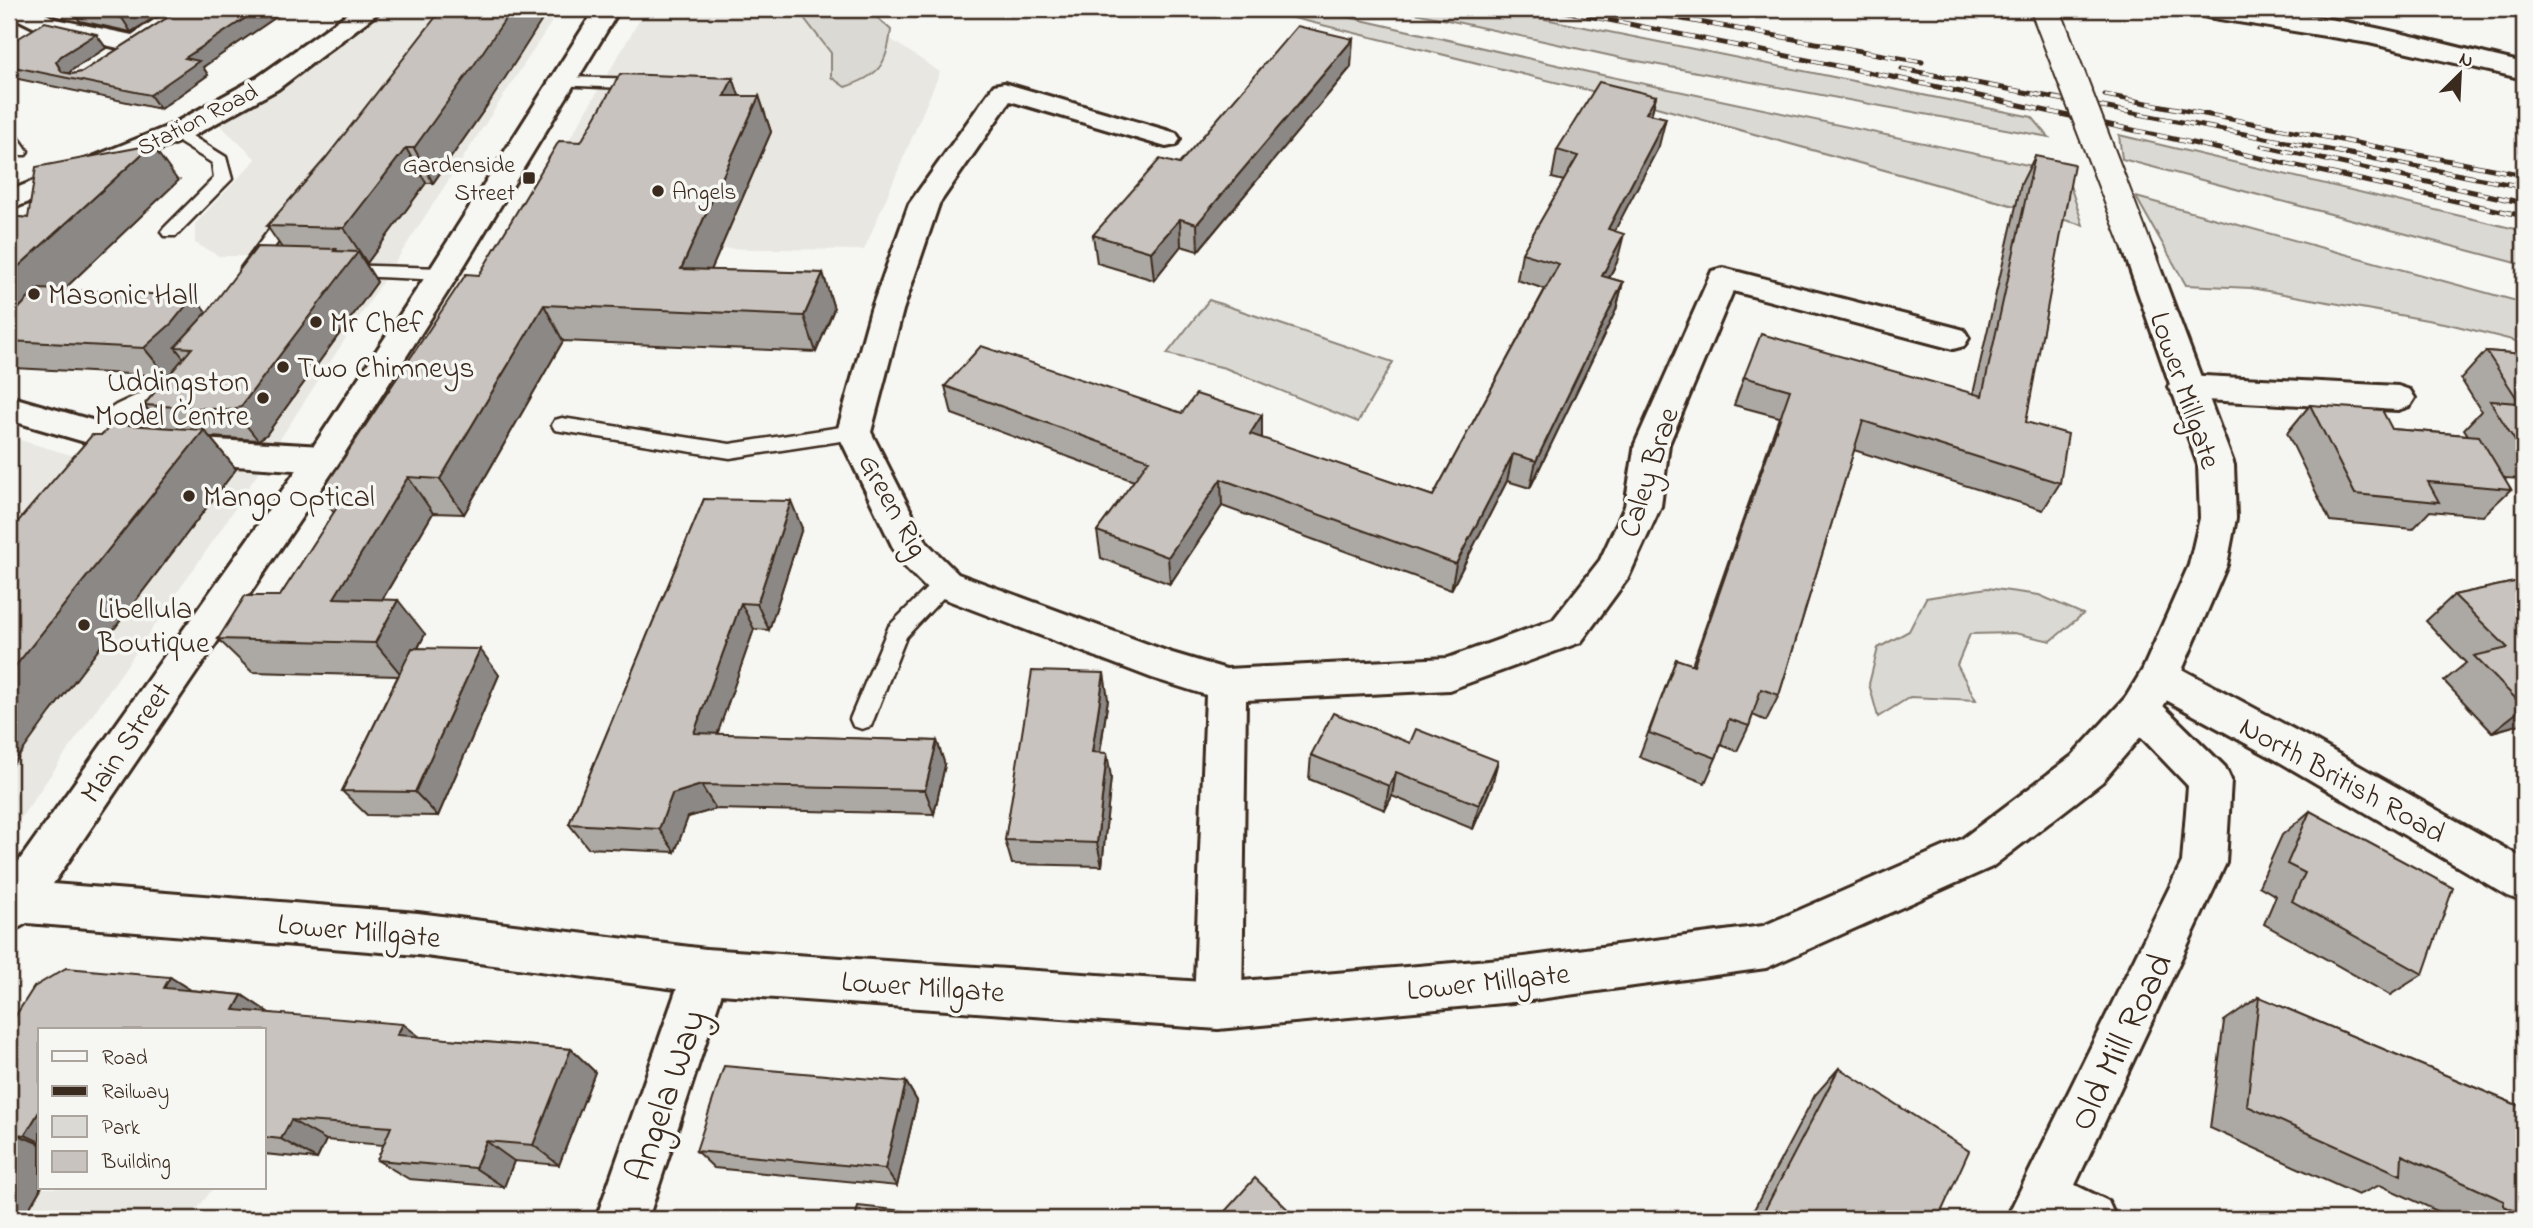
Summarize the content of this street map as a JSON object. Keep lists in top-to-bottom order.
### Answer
{
  "streets": {
    "street": [
      "Station Road",
      "Lower Millgate",
      "Caley Brae",
      "Green Rig",
      "Main Street",
      "North British Road",
      "Old Mill Road",
      "Angela Way"
    ]
  },
  "crossings": [
    ["Lower Millgate", "Main Street"],
    ["Lower Millgate", "North British Road"],
    ["Lower Millgate", "Old Mill Road"],
    ["Lower Millgate", "Angela Way"],
    ["Caley Brae", "Green Rig"],
    ["North British Road", "Old Mill Road"]
  ],
  "places": {
    "transit": ["Gardenside Street"],
    "other": [
      "Angels",
      "Masonic Hall",
      "Mr Chef",
      "Two Chimneys",
      "Uddingston Model Centre",
      "Mango Optical",
      "Libellula Boutique"
    ]
  },
  "legend": [
    "Road",
    "Railway",
    "Park",
    "Building"
  ],
  "north": "top right"
}
